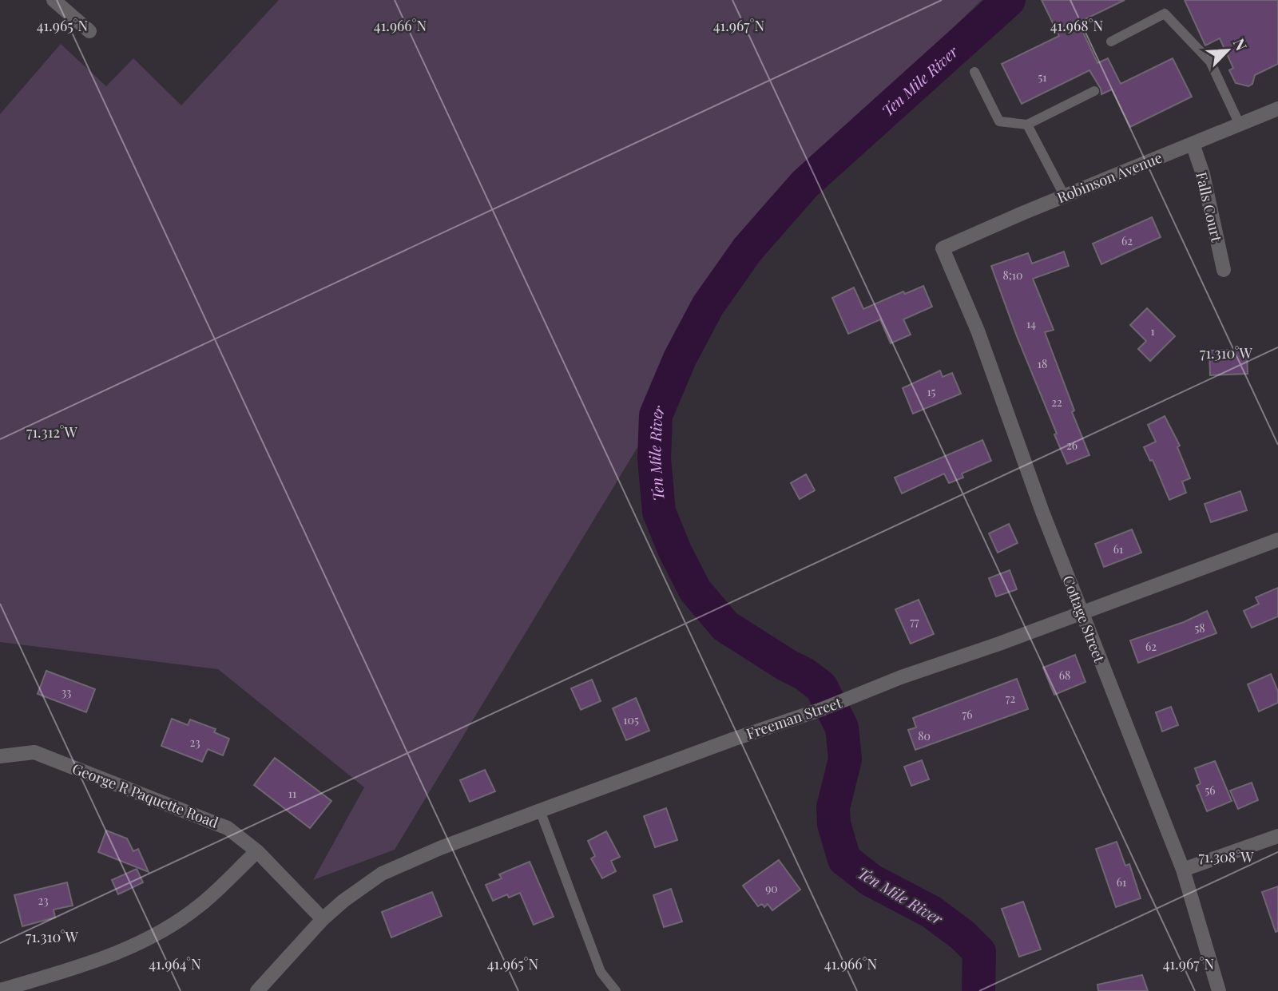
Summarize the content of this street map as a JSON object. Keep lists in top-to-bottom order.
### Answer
{
  "streets": {
    "street": [
      "Robinson Avenue",
      "Falls Court",
      "Cottage Street",
      "Freeman Street",
      "George R Paquette Road"
    ]
  },
  "crossings": [
    ["Robinson Avenue", "Falls Court"],
    ["Robinson Avenue", "Cottage Street"],
    ["Cottage Street", "Freeman Street"],
    ["Freeman Street", "George R Paquette Road"]
  ],
  "water": ["Ten Mile River"],
  "house_numbers": [
    "51",
    "62",
    "8;10",
    "14",
    "1",
    "18",
    "15",
    "22",
    "26",
    "61",
    "77",
    "58",
    "62",
    "68",
    "33",
    "72",
    "76",
    "105",
    "80",
    "23",
    "56",
    "11",
    "61",
    "90",
    "23"
  ],
  "north": "top right",
  "coordinates": [
    "41.965°N",
    "41.966°N",
    "41.967°N",
    "41.968°N",
    "71.310°W",
    "71.312°W",
    "71.308°W",
    "41.964°N"
  ]
}
